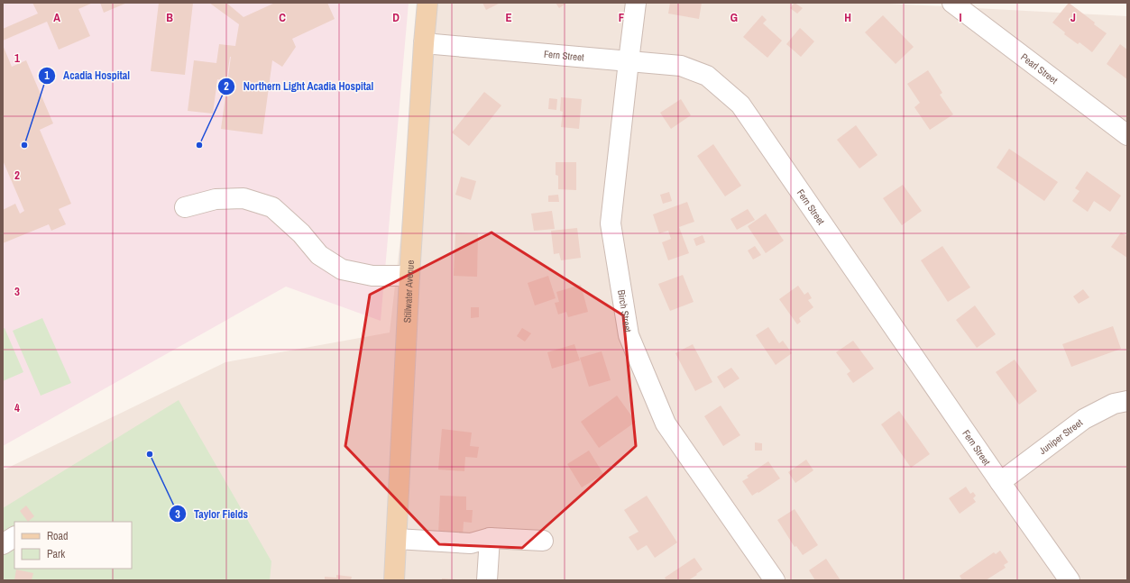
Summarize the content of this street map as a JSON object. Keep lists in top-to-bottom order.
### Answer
{
  "streets": {
    "main road": ["Stillwater Avenue"],
    "street": [
      "Fern Street",
      "Pearl Street",
      "Birch Street",
      "Juniper Street"
    ]
  },
  "crossings": [
    ["Fern Street", "Stillwater Avenue"],
    ["Fern Street", "Birch Street"],
    ["Fern Street", "Juniper Street"]
  ],
  "places": ["Acadia Hospital", "Northern Light Acadia Hospital", "Taylor Fields"],
  "legend": ["Road", "Park"],
  "grid": {
    "columns": [
      "A",
      "B",
      "C",
      "D",
      "E",
      "F",
      "G",
      "H",
      "I",
      "J"
    ],
    "rows": [
      "1",
      "2",
      "3",
      "4"
    ]
  }
}
